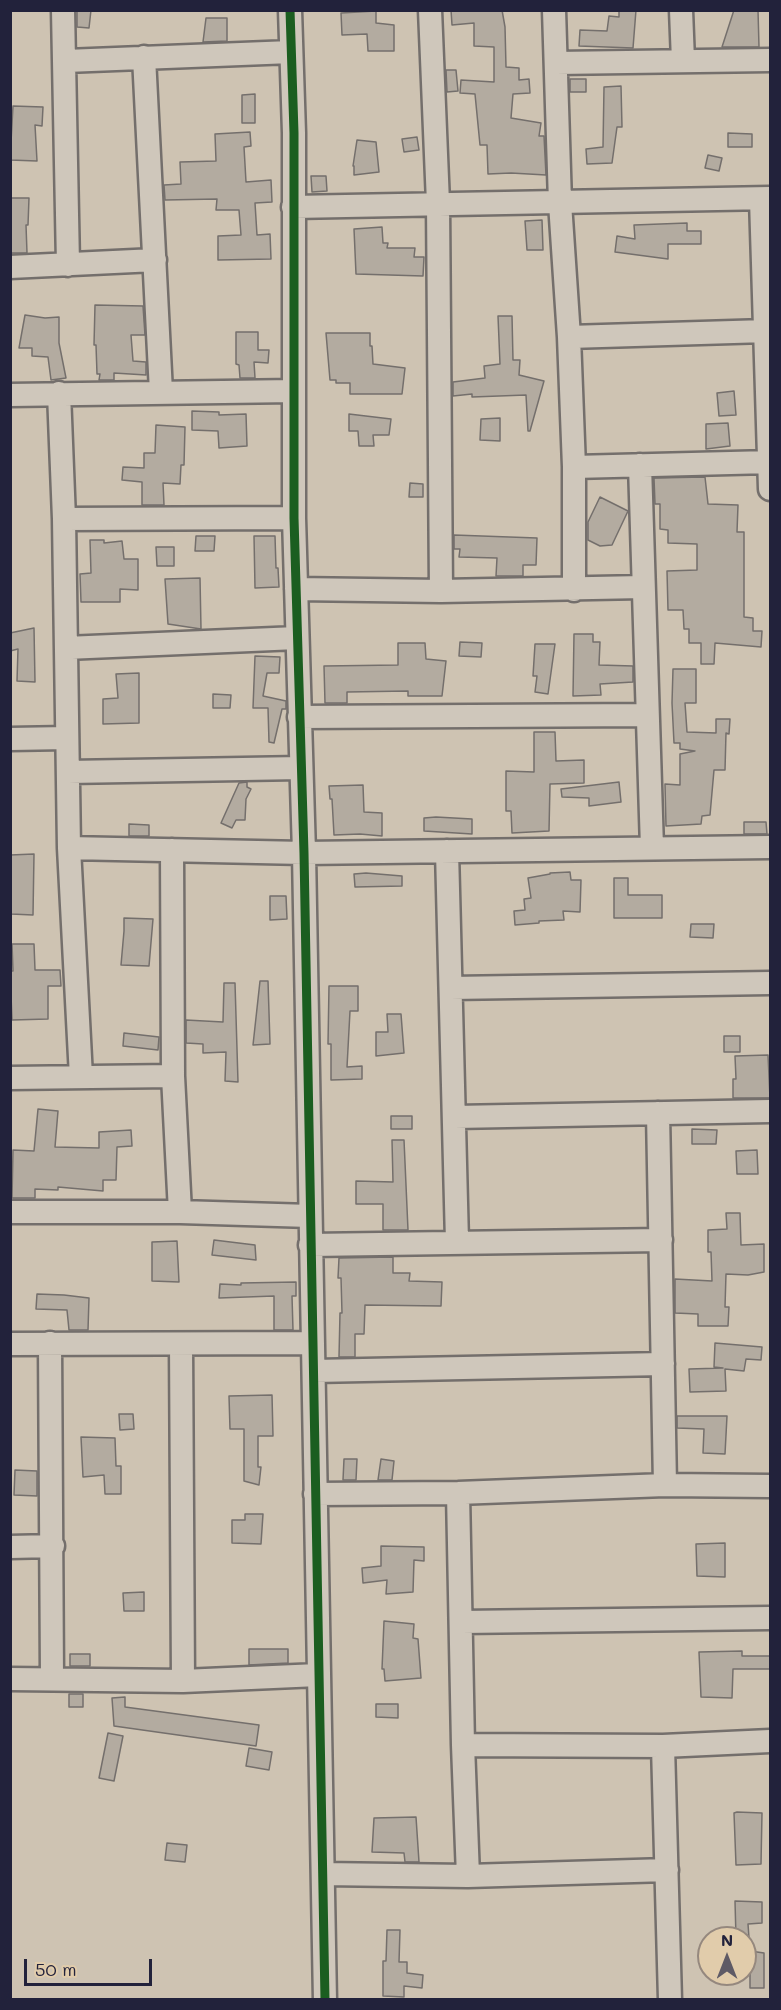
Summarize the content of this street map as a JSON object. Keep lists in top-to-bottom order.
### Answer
{
  "scale_bar": "50 m",
  "north": "top"
}
